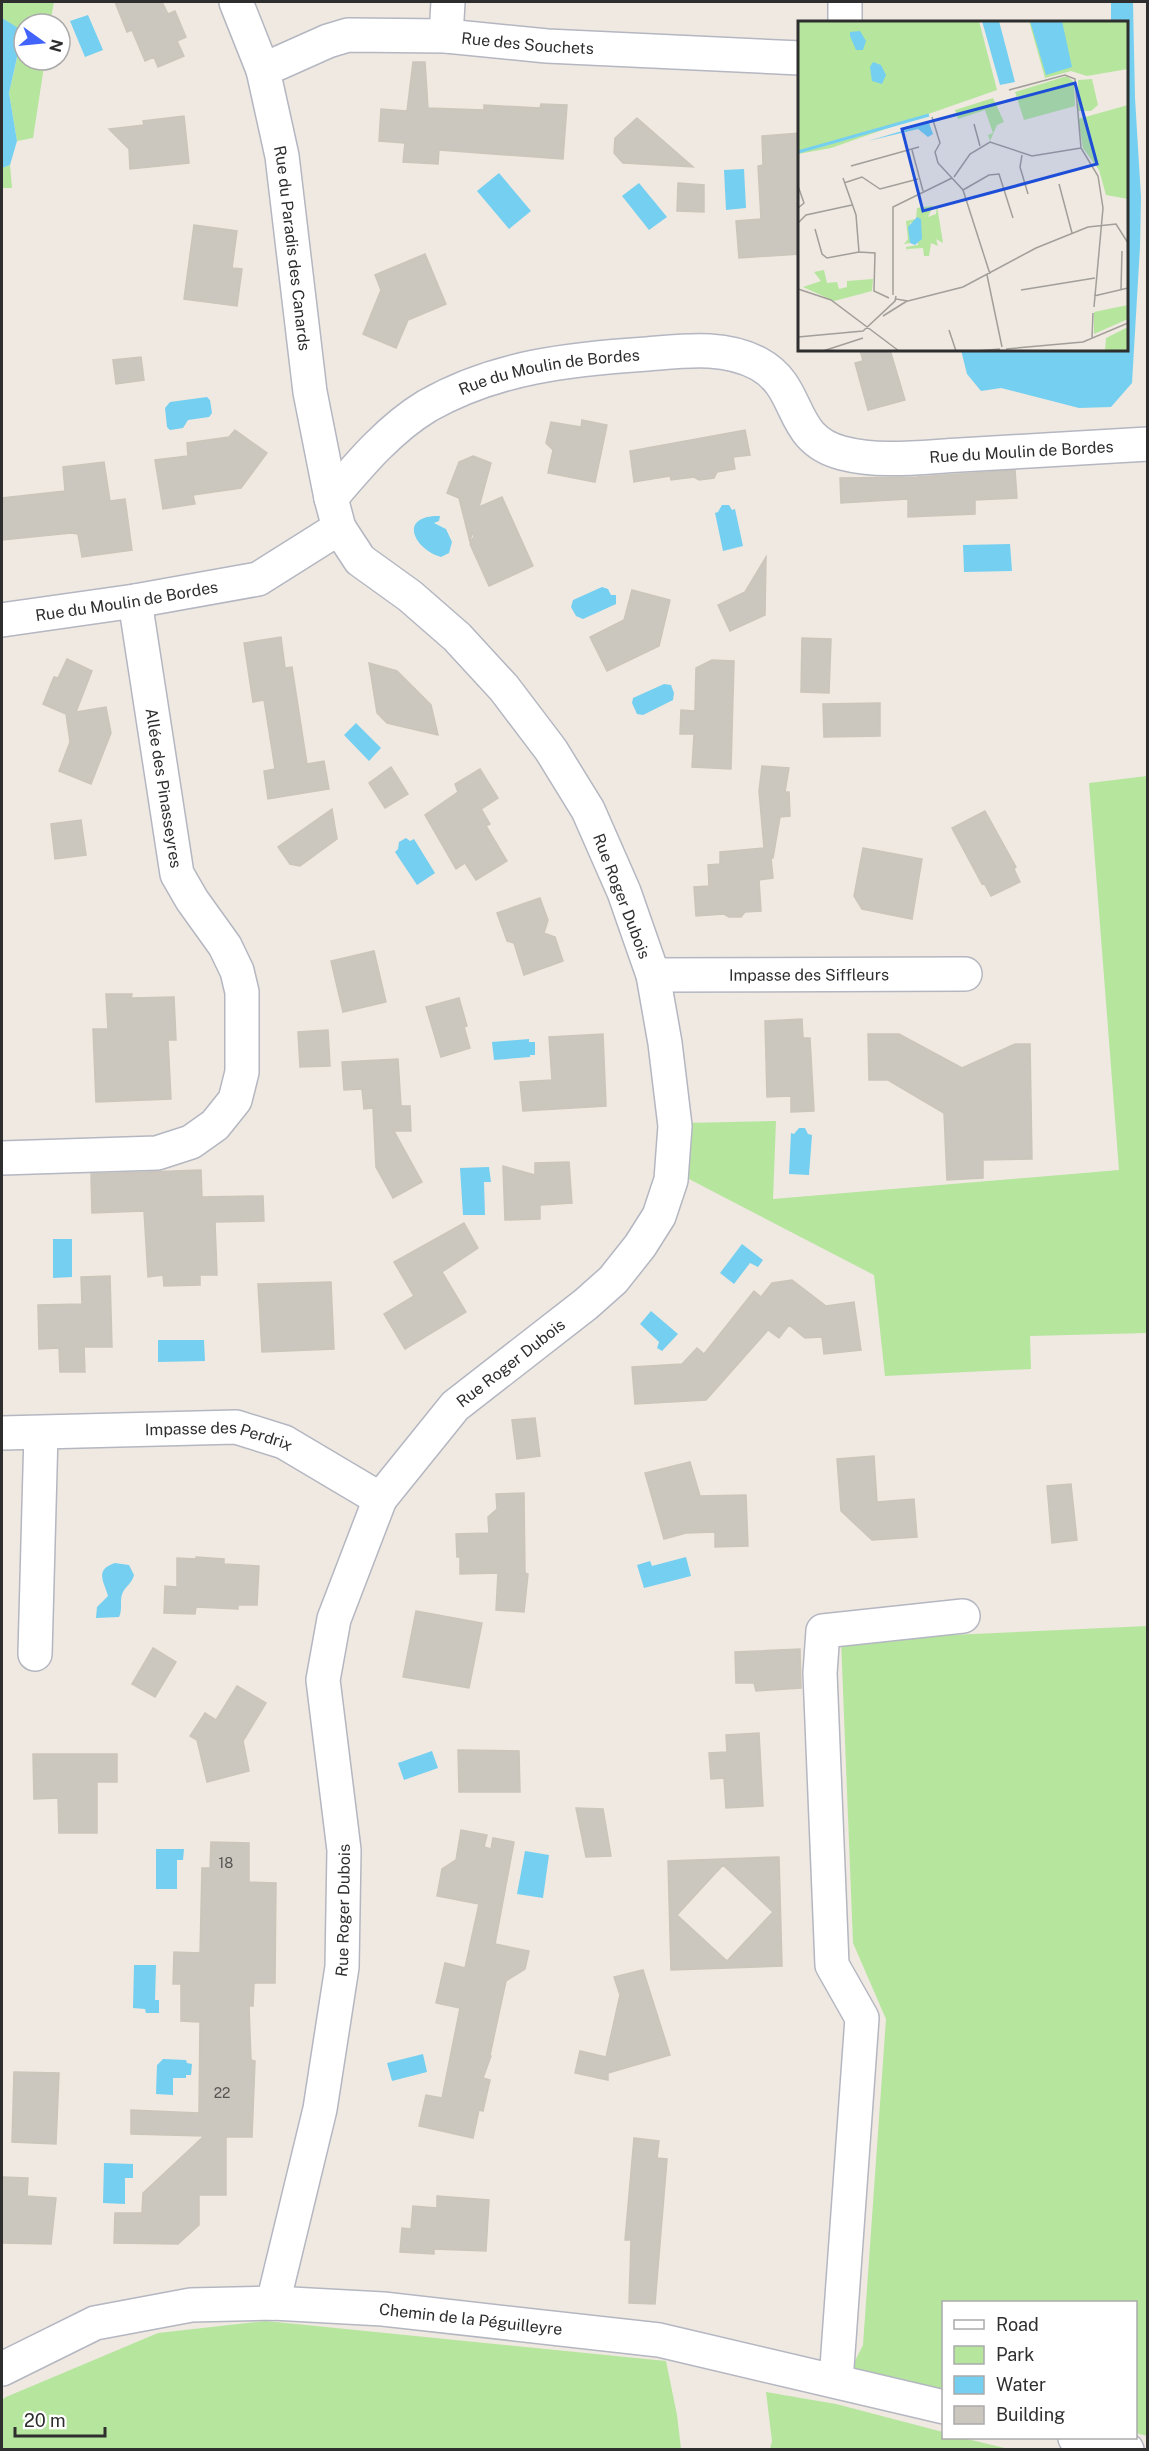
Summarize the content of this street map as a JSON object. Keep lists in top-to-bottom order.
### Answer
{
  "streets": {
    "street": [
      "Rue des Souchets",
      "Rue du Paradis des Canards",
      "Rue du Moulin de Bordes",
      "Allée des Pinasseyres",
      "Rue Roger Dubois",
      "Impasse des Siffleurs",
      "Impasse des Perdrix",
      "Chemin de la Péguilleyre"
    ]
  },
  "crossings": [
    ["Rue des Souchets", "Rue du Paradis des Canards"],
    ["Rue du Paradis des Canards", "Rue du Moulin de Bordes"],
    ["Rue du Paradis des Canards", "Rue Roger Dubois"],
    ["Rue du Moulin de Bordes", "Allée des Pinasseyres"],
    ["Rue du Moulin de Bordes", "Rue Roger Dubois"],
    ["Rue Roger Dubois", "Impasse des Siffleurs"],
    ["Rue Roger Dubois", "Impasse des Perdrix"],
    ["Rue Roger Dubois", "Chemin de la Péguilleyre"]
  ],
  "house_numbers": ["18", "22"],
  "legend": [
    "Road",
    "Park",
    "Water",
    "Building"
  ],
  "scale_bar": "20 m",
  "north": "right"
}
